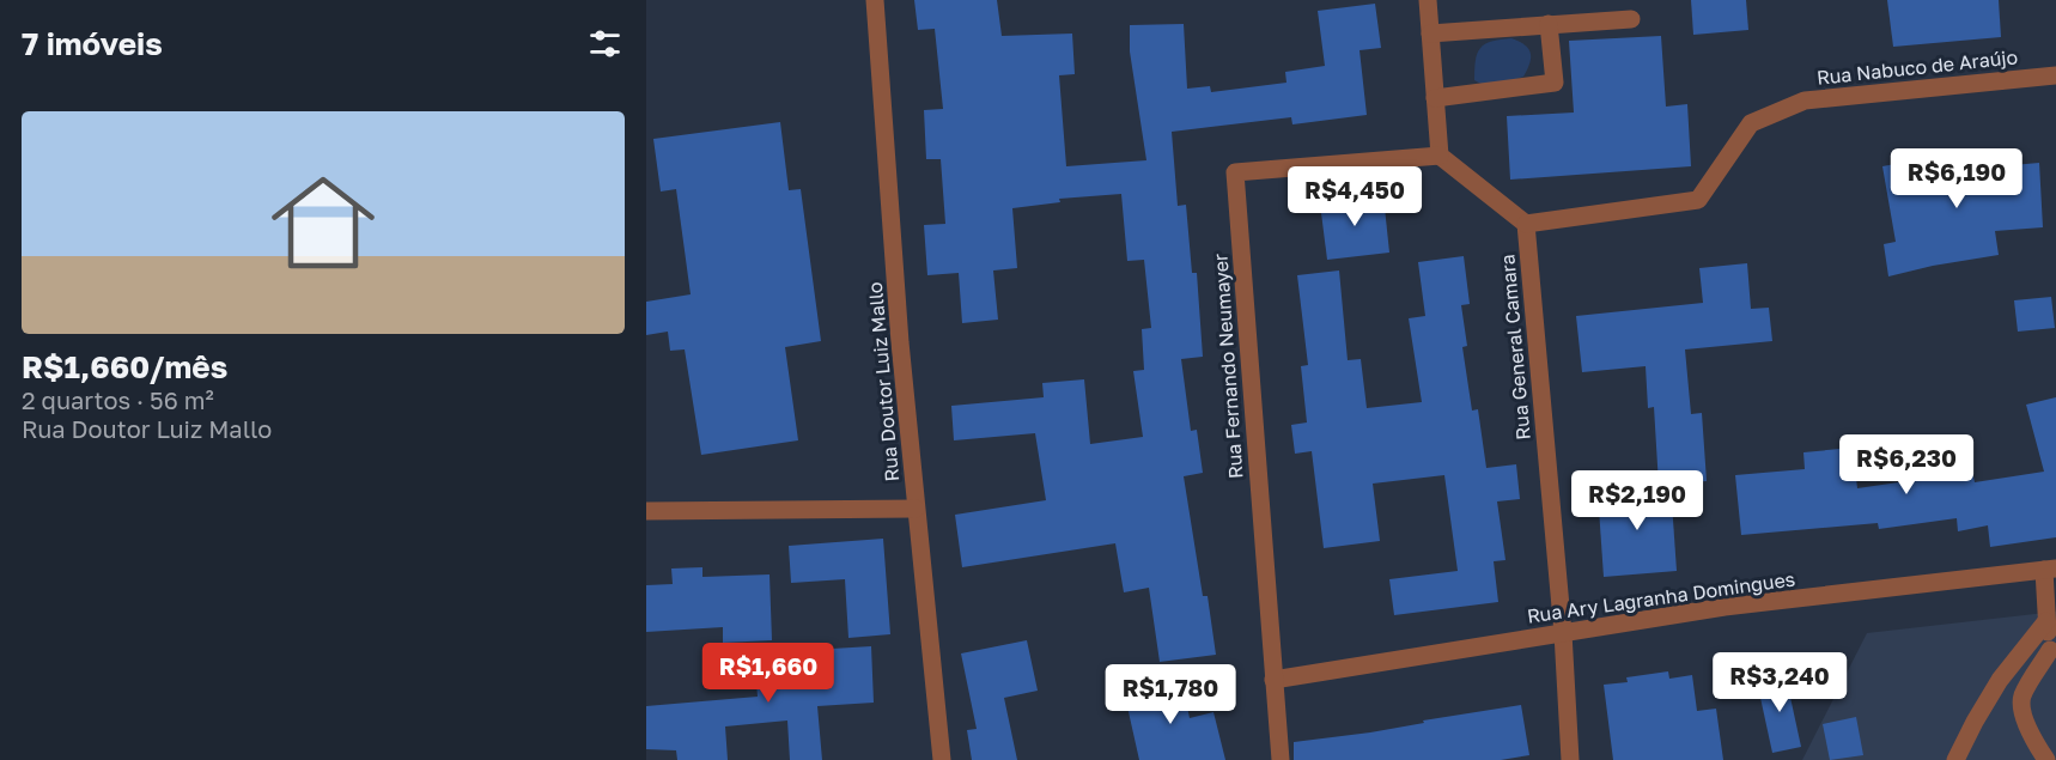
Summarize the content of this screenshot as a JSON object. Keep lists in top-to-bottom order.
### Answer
{
  "streets": {
    "street": [
      "Rua Nabuco de Araújo",
      "Rua General Camara",
      "Rua Fernando Neumayer",
      "Rua Doutor Luiz Mallo",
      "Rua Ary Lagranha Domingues"
    ]
  },
  "crossings": [
    ["Rua Nabuco de Araújo", "Rua General Camara"],
    ["Rua General Camara", "Rua Ary Lagranha Domingues"],
    ["Rua Fernando Neumayer", "Rua Ary Lagranha Domingues"]
  ],
  "page": {
    "heading": "7 imóveis",
    "list": [
      {
        "name": "R$1,660/mês",
        "note": "2 quartos · 56 m² · Rua Doutor Luiz Mallo"
      }
    ],
    "price": [
      "R$6,190",
      "R$4,450",
      "R$6,230",
      "R$2,190",
      "R$1,660",
      "R$3,240",
      "R$1,780"
    ]
  }
}
